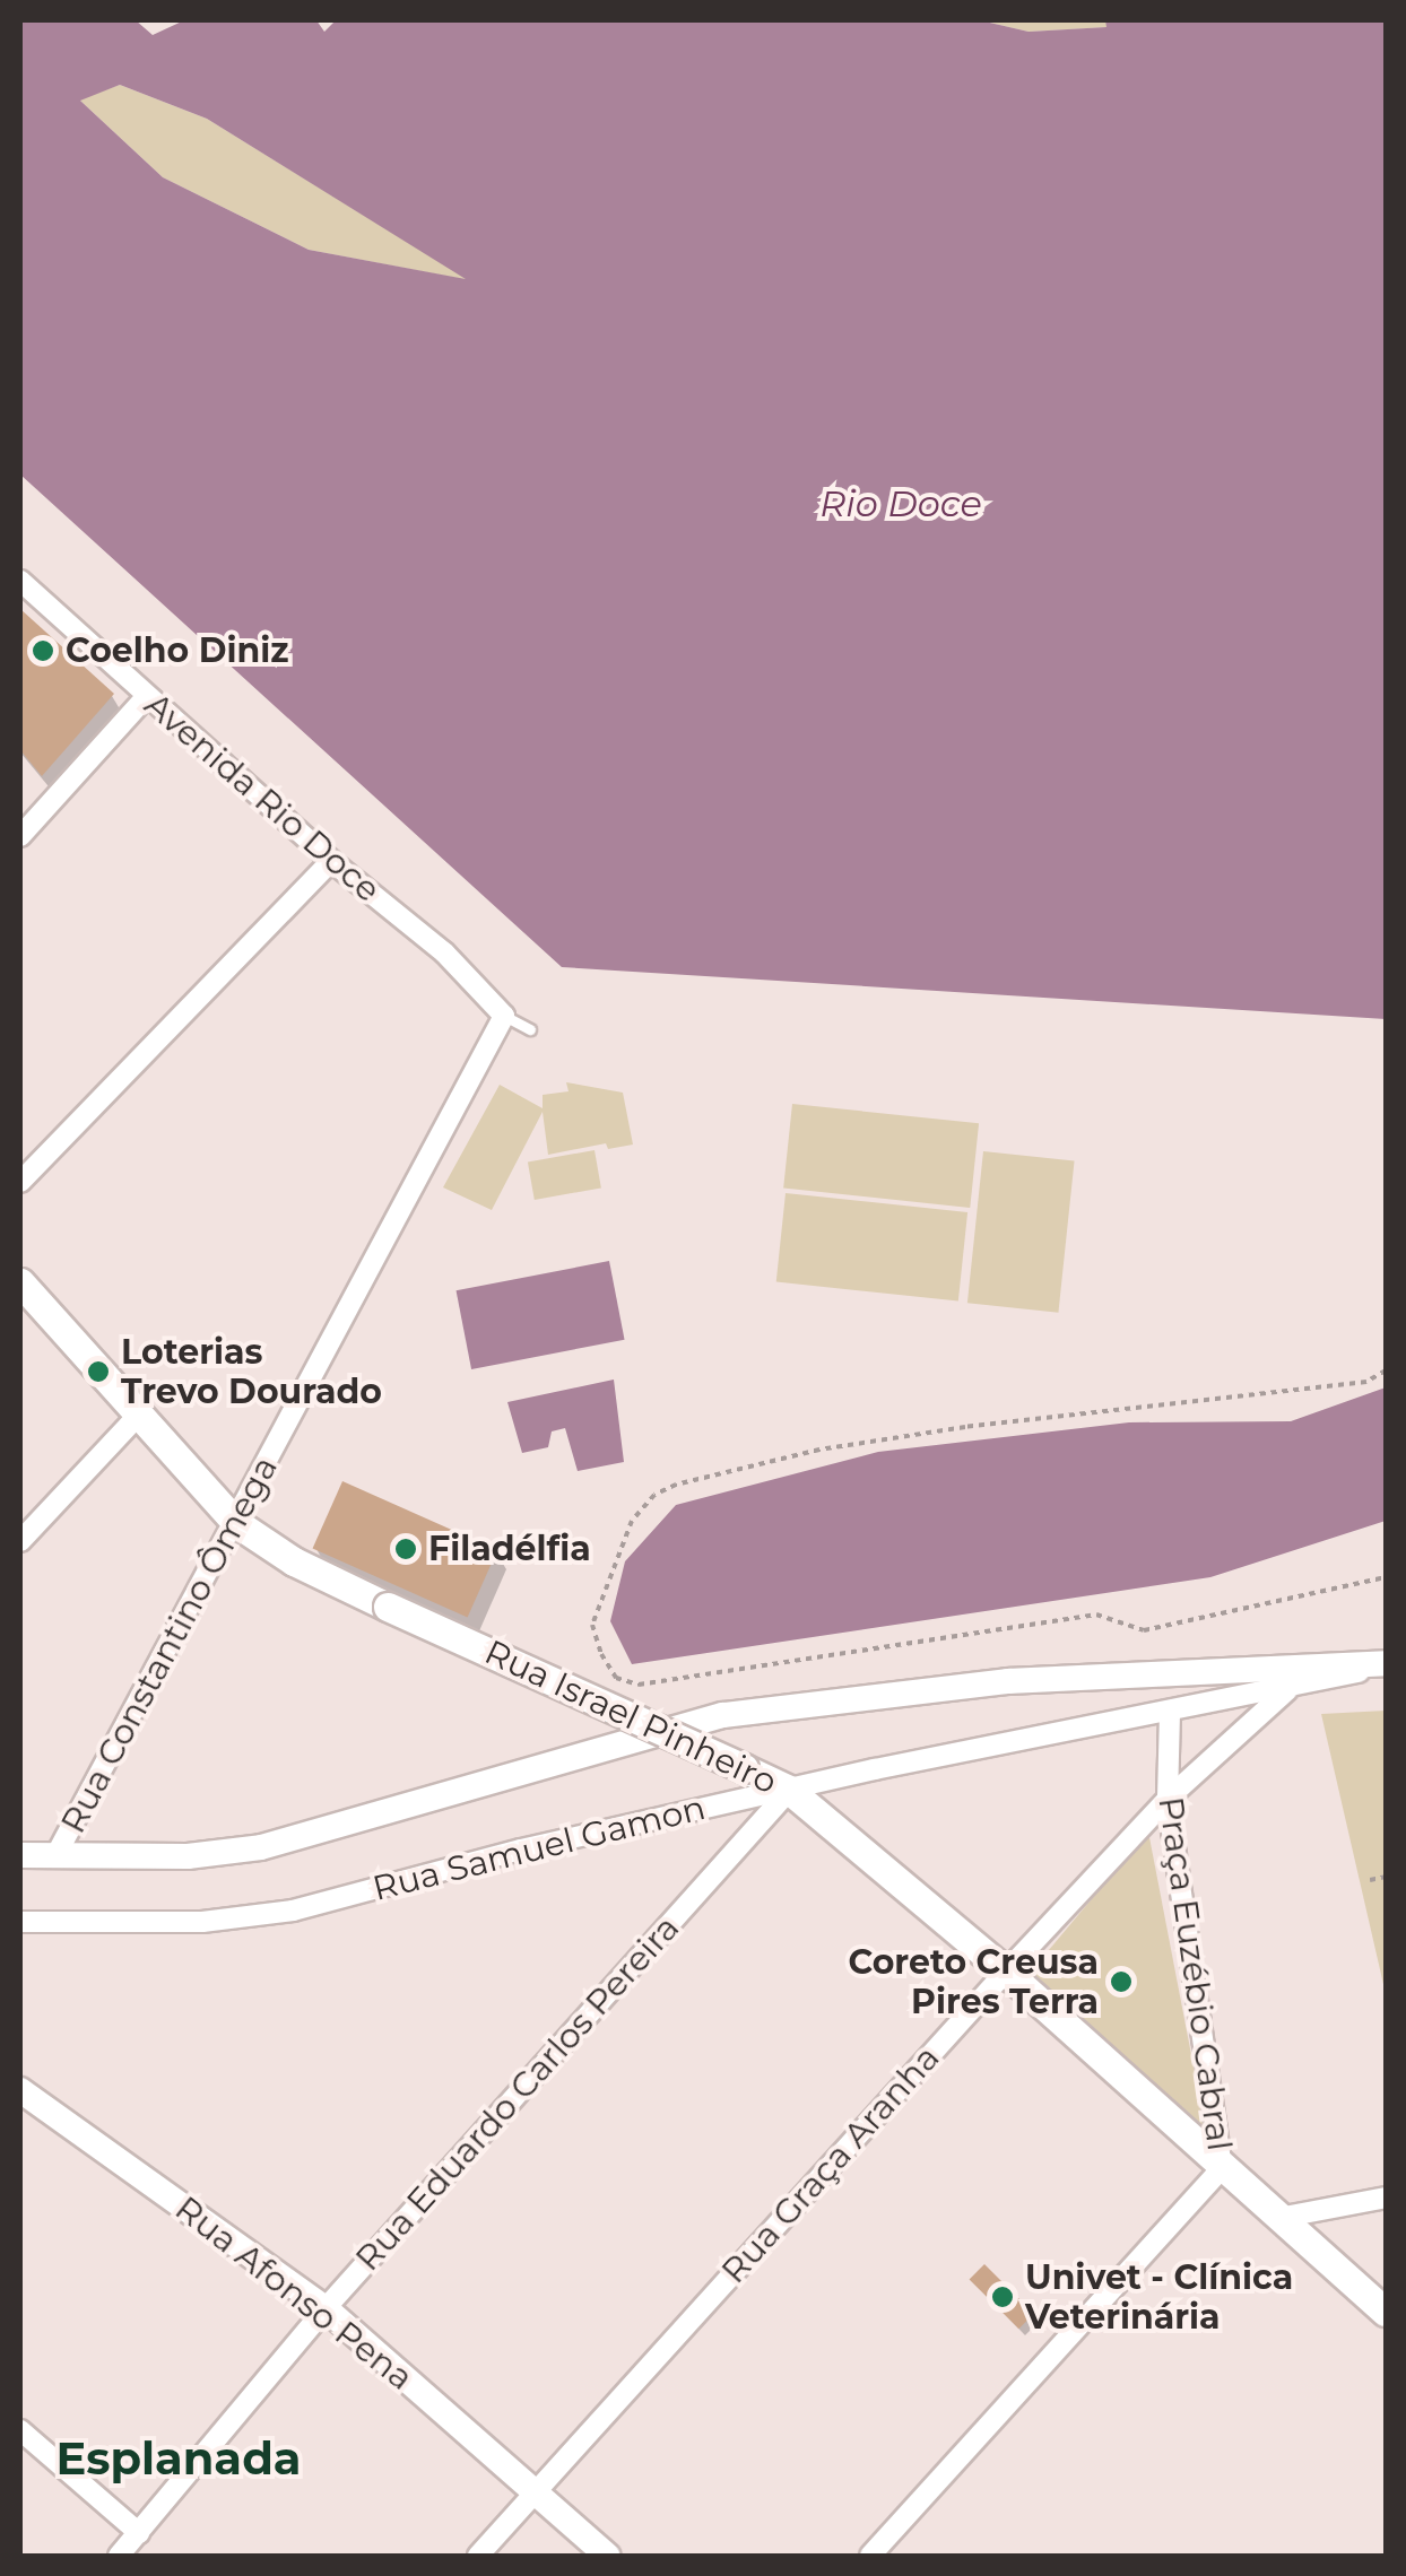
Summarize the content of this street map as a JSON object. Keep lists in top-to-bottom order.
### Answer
{
  "streets": {
    "main road": ["Rua Israel Pinheiro"],
    "street": [
      "Avenida Rio Doce",
      "Rua Constantino Ômega",
      "Rua Samuel Gamon",
      "Praça Euzébio Cabral",
      "Rua Eduardo Carlos Pereira",
      "Rua Graça Aranha",
      "Rua Afonso Pena"
    ]
  },
  "crossings": [
    ["Avenida Rio Doce", "Rua Constantino Ômega"],
    ["Rua Constantino Ômega", "Rua Israel Pinheiro"],
    ["Rua Israel Pinheiro", "Rua Samuel Gamon"],
    ["Rua Israel Pinheiro", "Praça Euzébio Cabral"],
    ["Rua Israel Pinheiro", "Rua Eduardo Carlos Pereira"],
    ["Rua Israel Pinheiro", "Rua Graça Aranha"],
    ["Rua Samuel Gamon", "Praça Euzébio Cabral"],
    ["Rua Samuel Gamon", "Rua Eduardo Carlos Pereira"],
    ["Rua Samuel Gamon", "Rua Graça Aranha"],
    ["Praça Euzébio Cabral", "Rua Graça Aranha"],
    ["Rua Eduardo Carlos Pereira", "Rua Afonso Pena"],
    ["Rua Graça Aranha", "Rua Afonso Pena"]
  ],
  "districts": ["Esplanada"],
  "water": ["Rio Doce"],
  "places": [
    "Coelho Diniz",
    "Loterias Trevo Dourado",
    "Filadélfia",
    "Coreto Creusa Pires Terra",
    "Univet - Clínica Veterinária"
  ]
}
